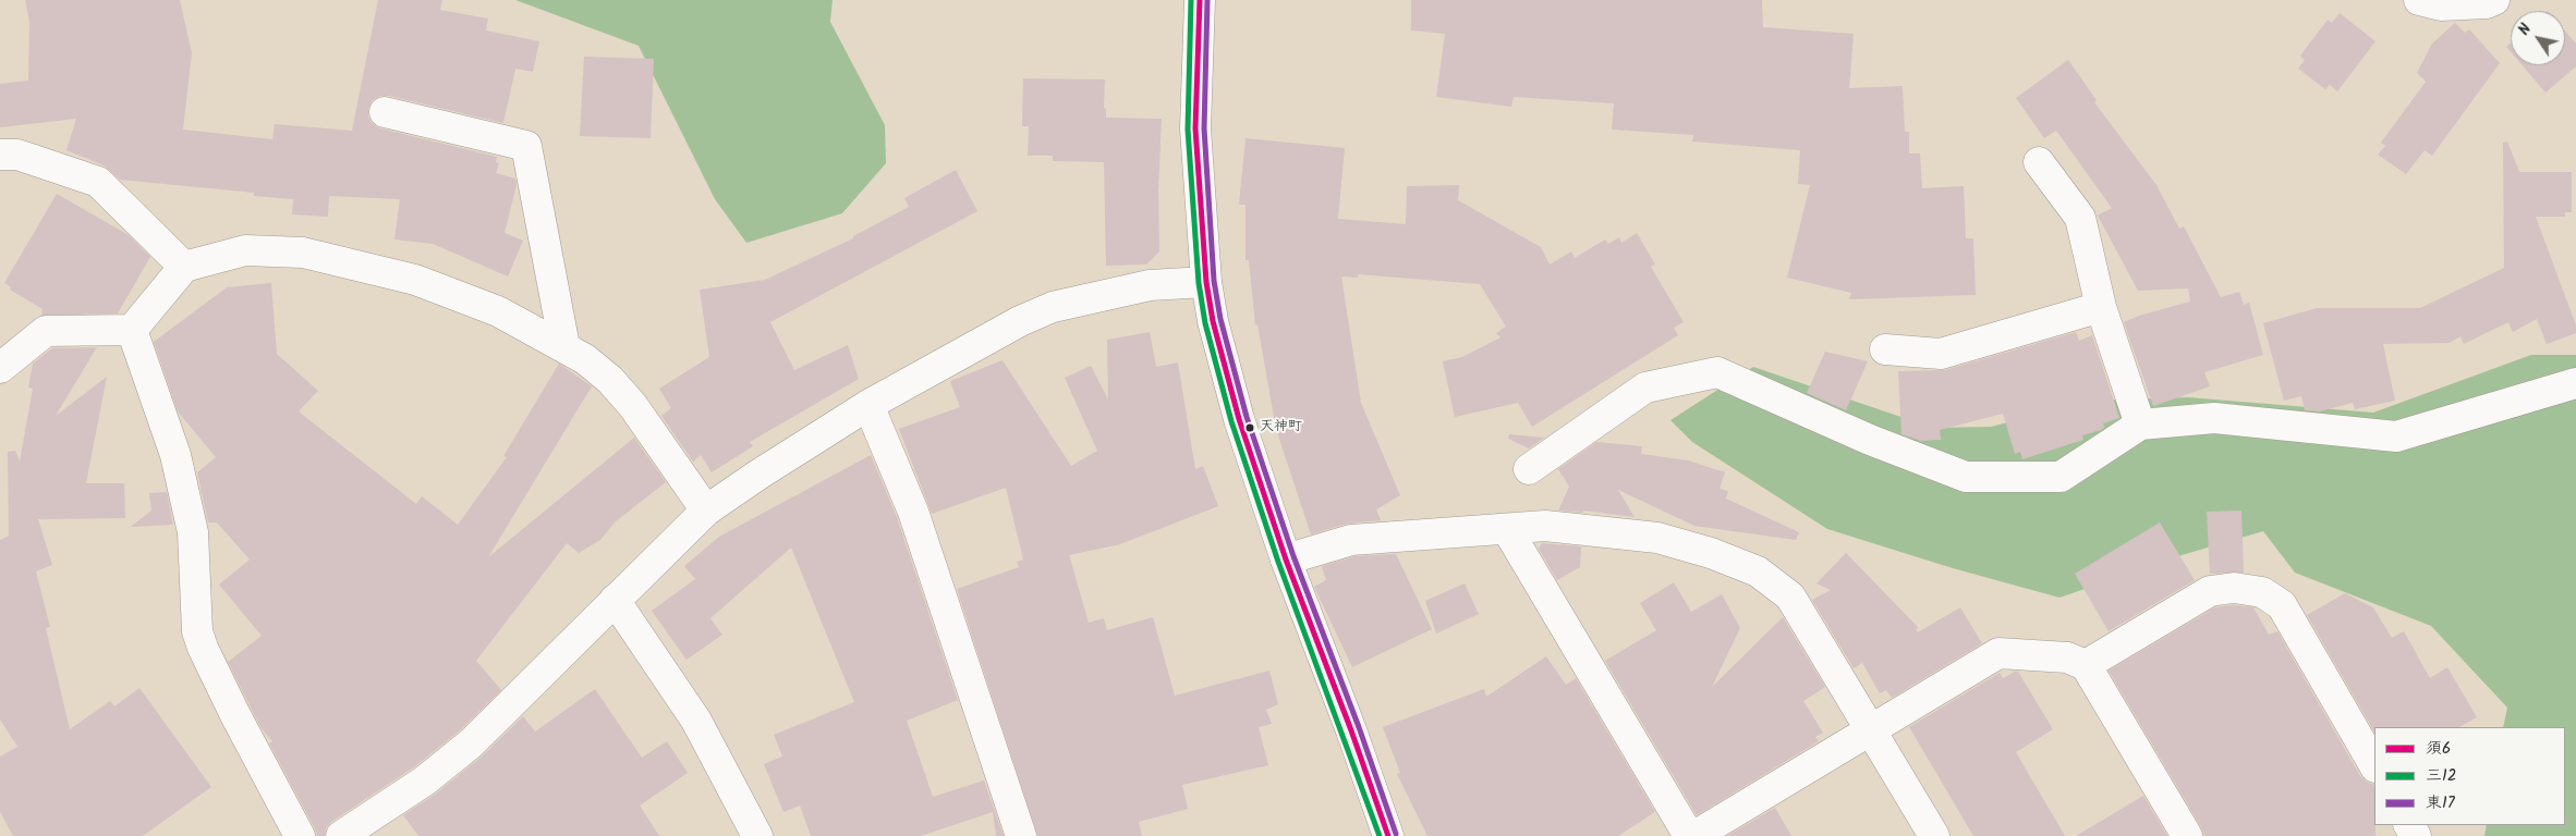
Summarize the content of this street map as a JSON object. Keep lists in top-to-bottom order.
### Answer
{
  "places": ["天神町"],
  "lines": ["transit line 須6", "transit line 三12", "transit line 東17"],
  "legend": ["須6", "三12", "東17"],
  "north": "top left"
}
